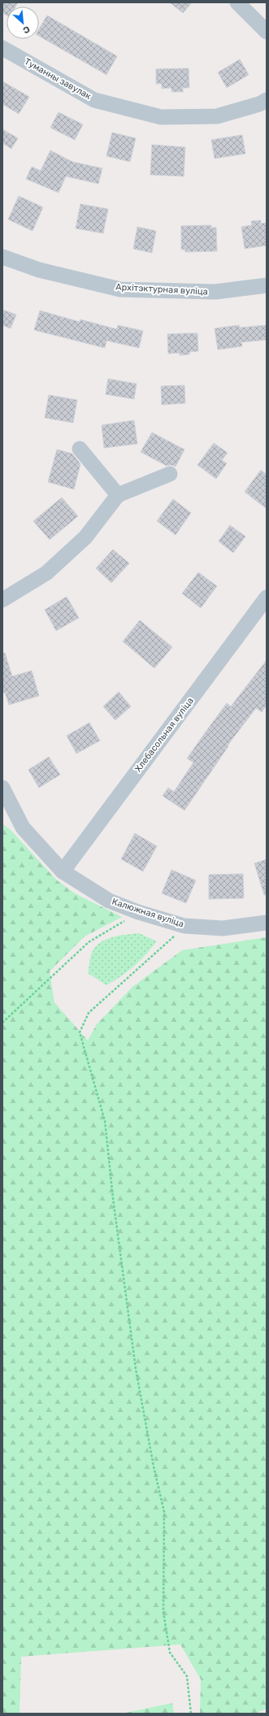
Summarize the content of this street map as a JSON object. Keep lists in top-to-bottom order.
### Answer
{
  "streets": {
    "street": [
      "Туманны завулак",
      "Архітэктурная вуліца",
      "Хлебасольная вуліца",
      "Калюжная вуліца"
    ]
  },
  "crossings": [
    ["Хлебасольная вуліца", "Калюжная вуліца"]
  ],
  "north": "bottom right"
}
